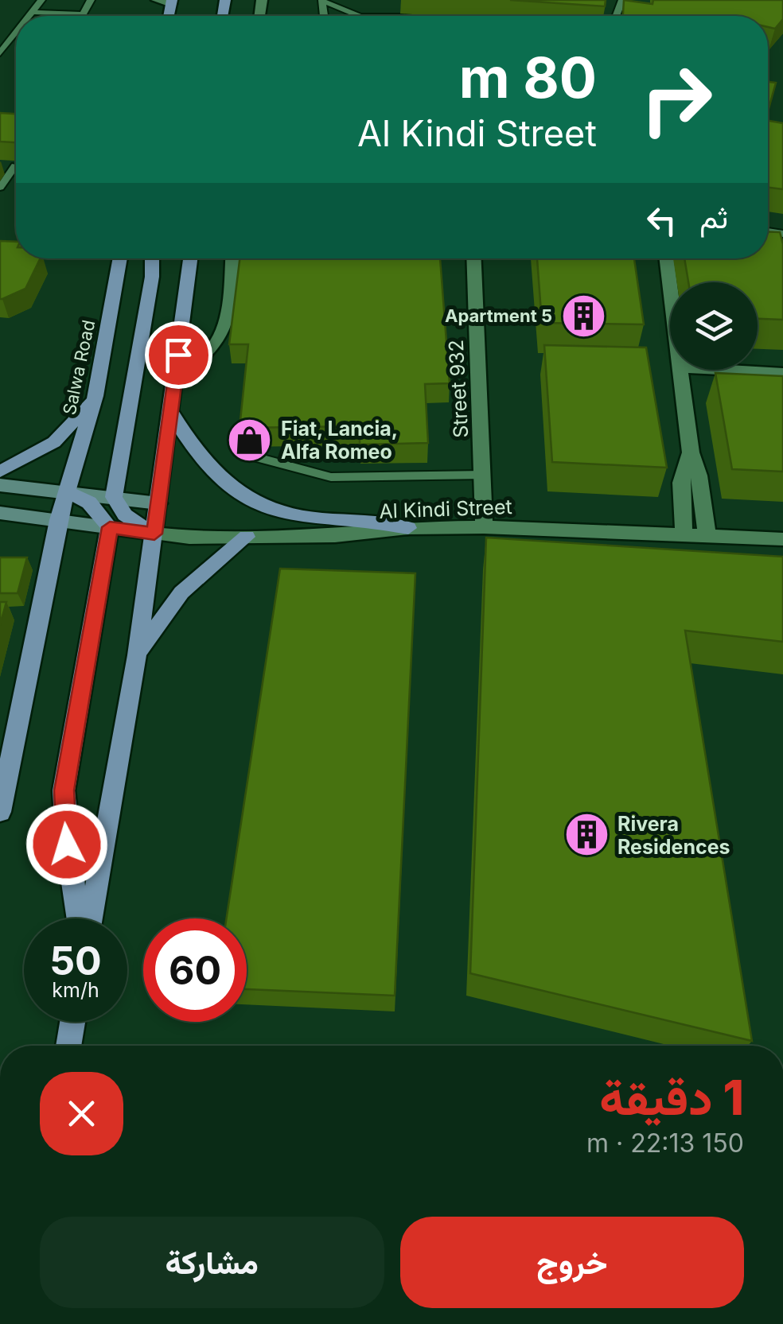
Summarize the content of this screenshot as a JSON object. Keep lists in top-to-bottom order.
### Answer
{
  "streets": {
    "main road": ["Salwa Road"],
    "street": ["Street 932", "Al Kindi Street"]
  },
  "crossings": [
    ["Salwa Road", "Al Kindi Street"],
    ["Street 932", "Al Kindi Street"]
  ],
  "places": {
    "building": ["Apartment 5", "Rivera Residences"],
    "shop": ["Fiat, Lancia, Alfa Romeo"]
  },
  "page": {
    "turn": ["80 m", "Al Kindi Street"],
    "then": "ثم",
    "speed": "50 km/h",
    "limit": "60",
    "heading": ["1 دقيقة", "150 m · 22:13"],
    "buttons": ["خروج", "مشاركة"]
  }
}
